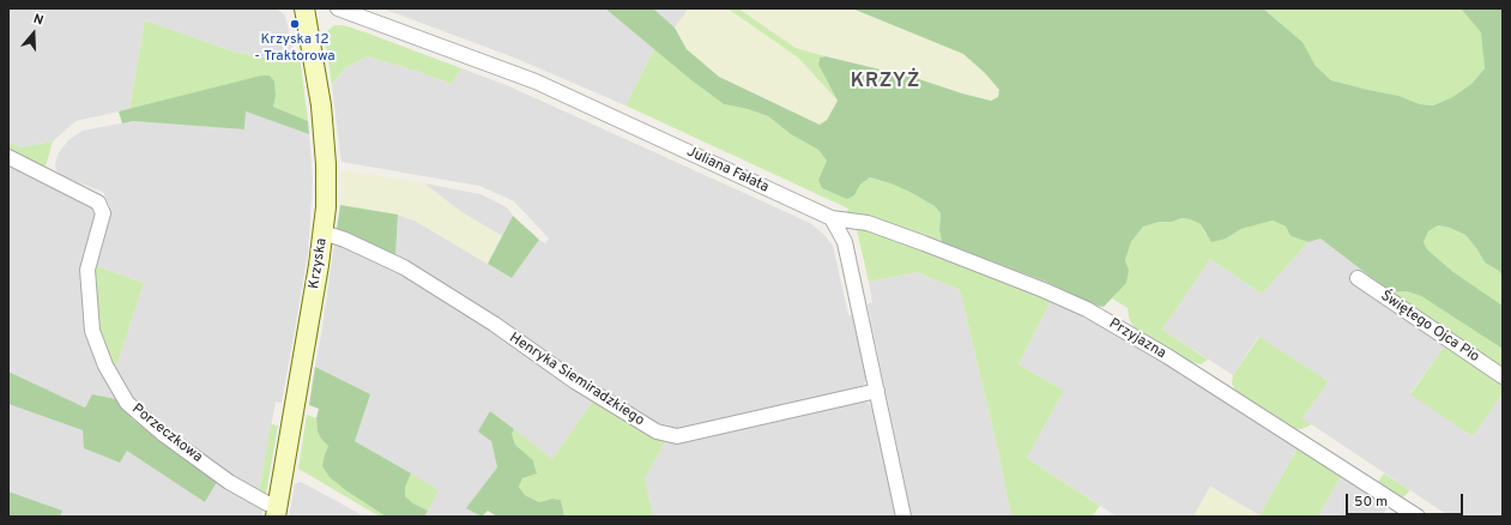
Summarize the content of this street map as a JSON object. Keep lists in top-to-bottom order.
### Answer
{
  "streets": {
    "street": [
      "Juliana Fałata",
      "Krzyska",
      "Świętego Ojca Pio",
      "Przyjazna",
      "Henryka Siemiradzkiego",
      "Porzeczkowa"
    ]
  },
  "crossings": [
    ["Juliana Fałata", "Przyjazna"],
    ["Krzyska", "Henryka Siemiradzkiego"],
    ["Krzyska", "Porzeczkowa"]
  ],
  "districts": ["KRZYŻ"],
  "places": ["Krzyska 12 - Traktorowa"],
  "scale_bar": "50 m",
  "north": "top"
}
